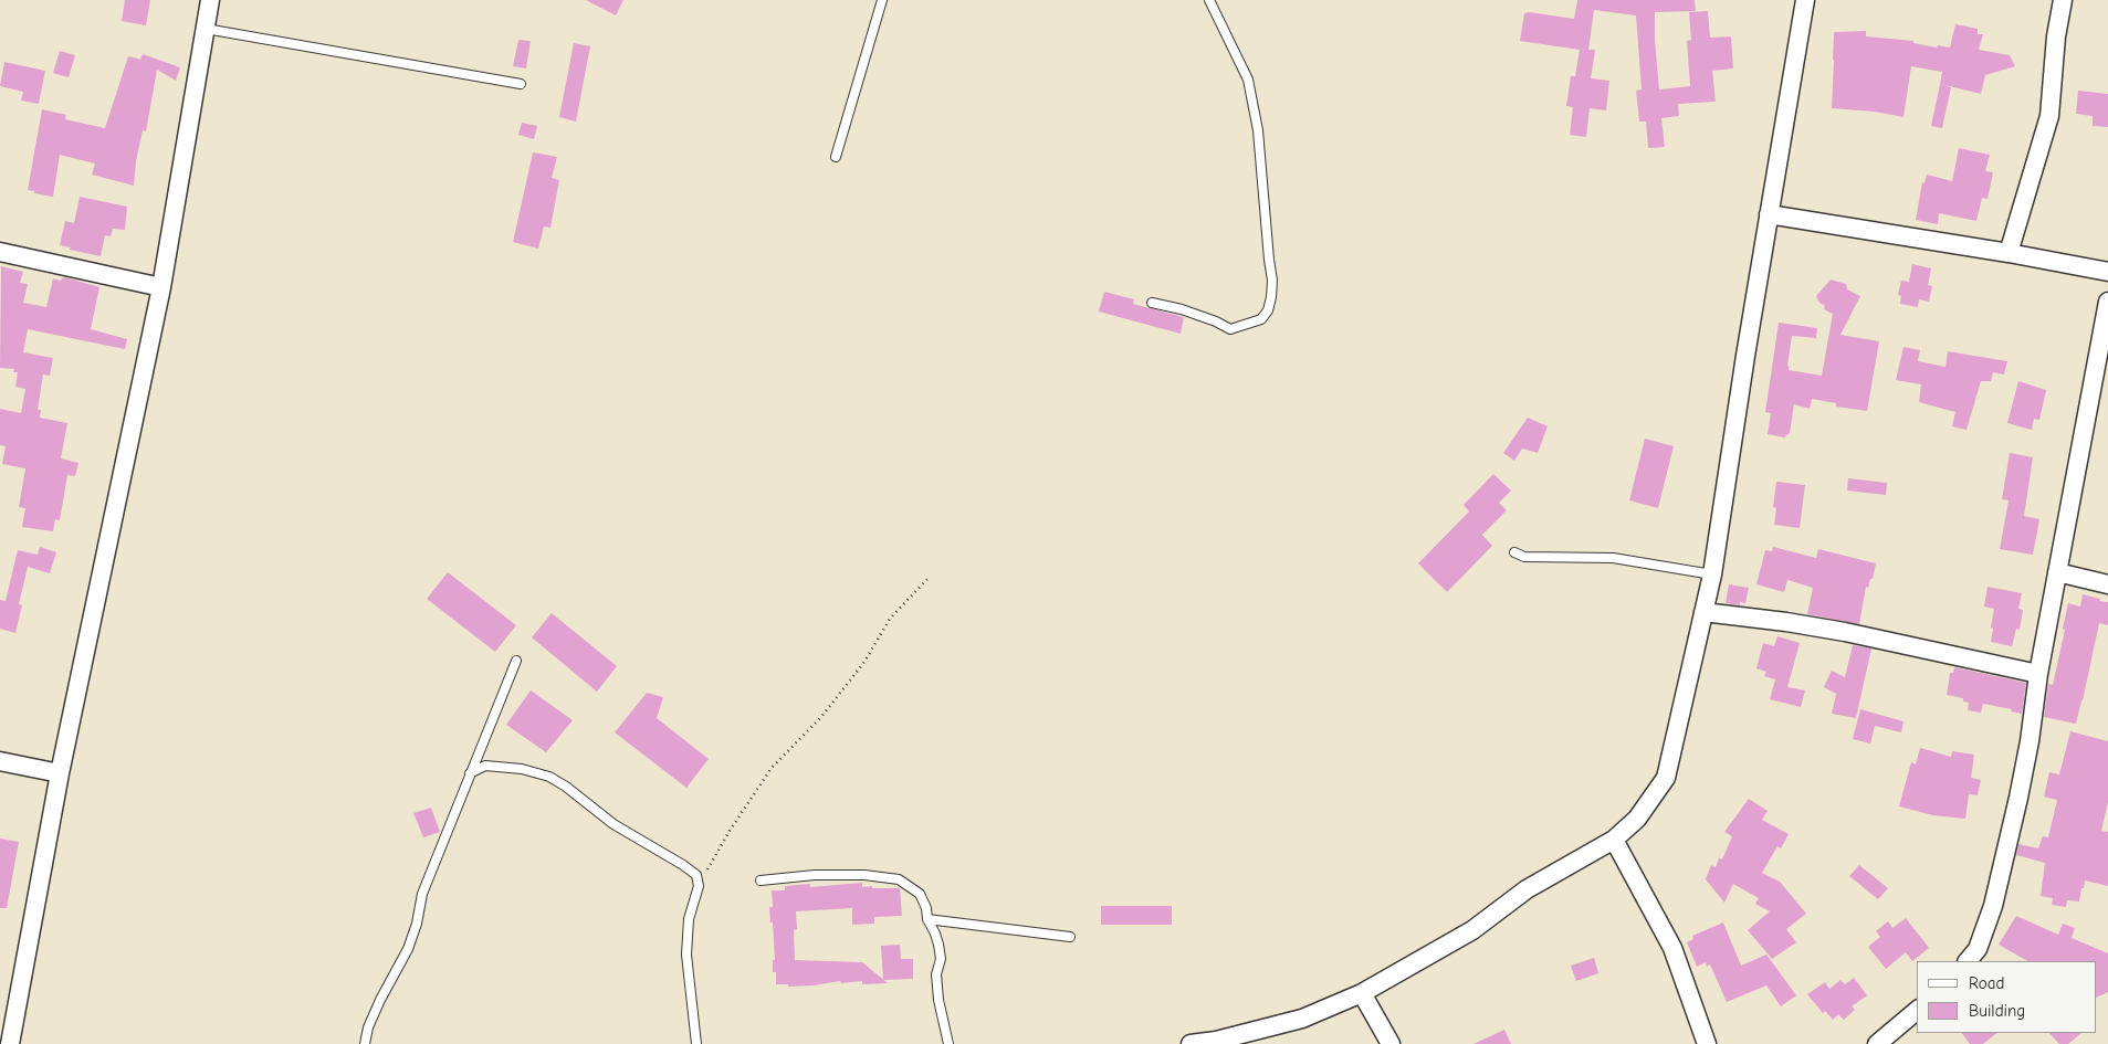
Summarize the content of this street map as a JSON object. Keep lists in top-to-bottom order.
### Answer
{
  "legend": ["Road", "Building"]
}
